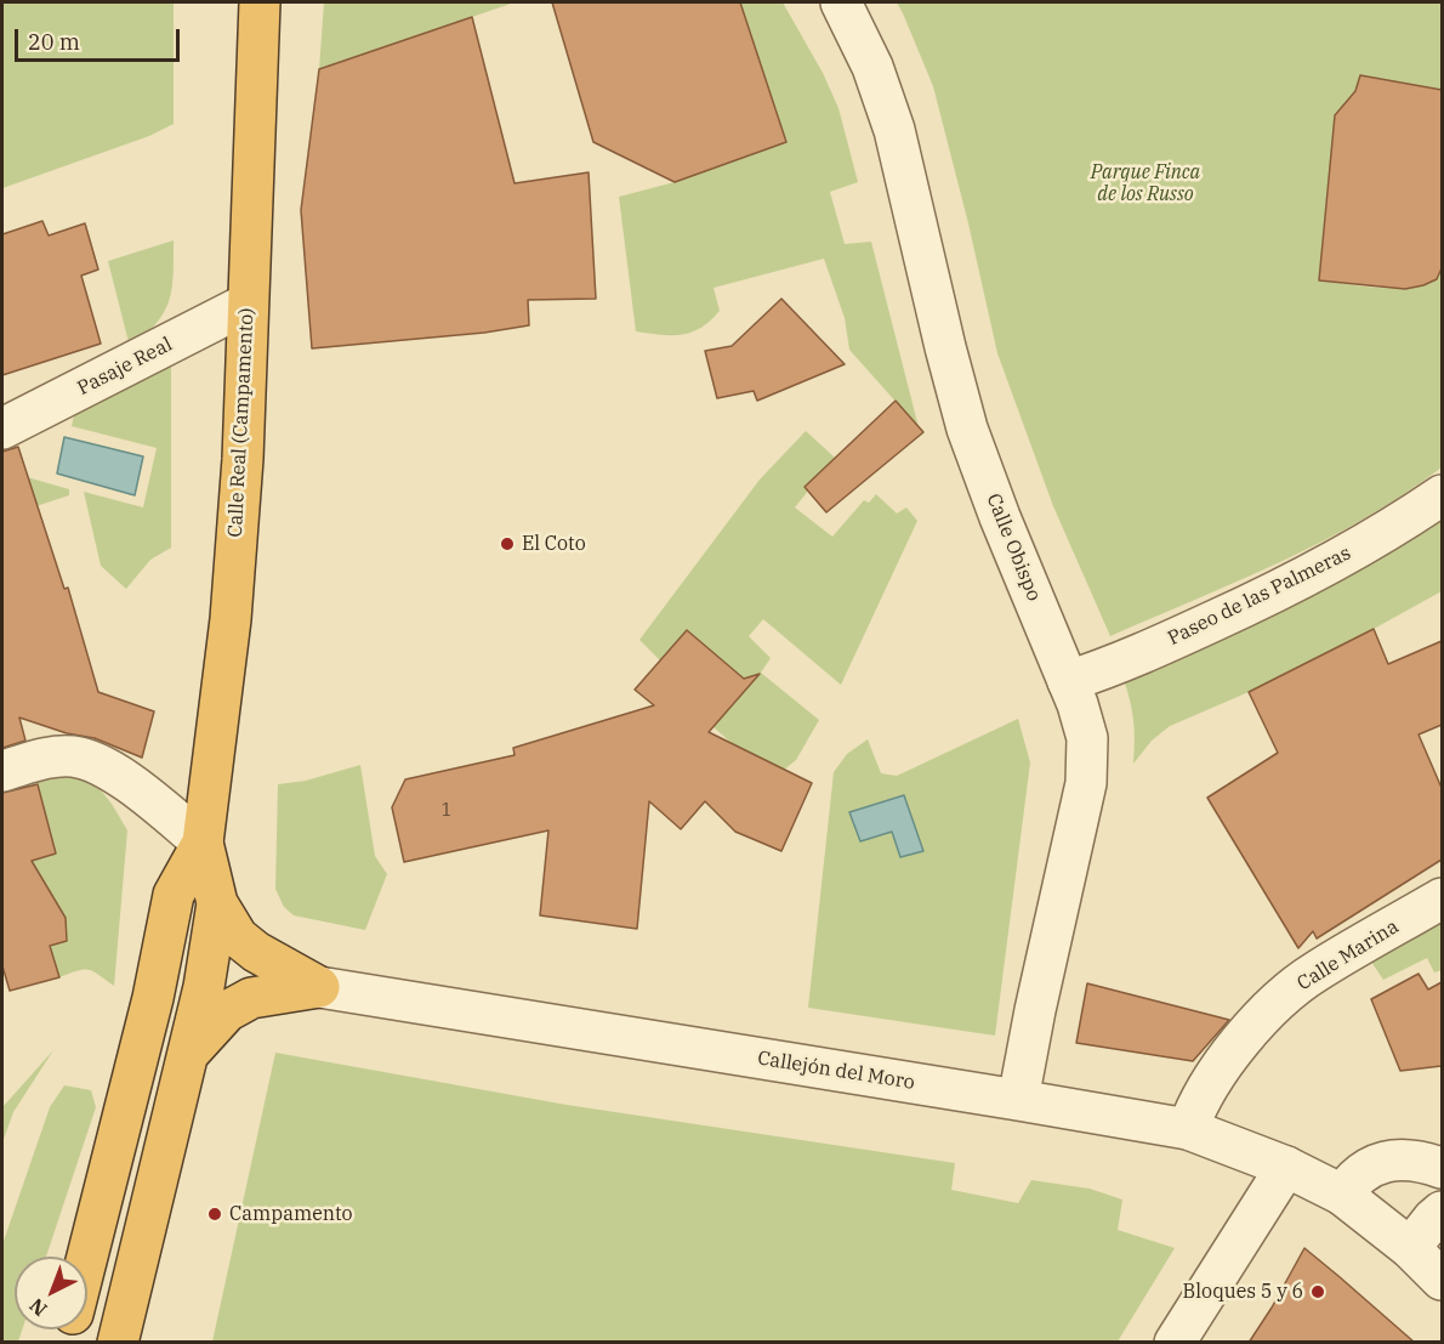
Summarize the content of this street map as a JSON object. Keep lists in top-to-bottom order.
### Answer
{
  "streets": {
    "highway": ["Calle Real (Campamento)"],
    "street": [
      "Pasaje Real",
      "Calle Obispo",
      "Paseo de las Palmeras",
      "Calle Marina",
      "Callejón del Moro"
    ]
  },
  "crossings": [
    ["Pasaje Real", "Calle Real (Campamento)"],
    ["Calle Obispo", "Paseo de las Palmeras"],
    ["Calle Obispo", "Callejón del Moro"],
    ["Calle Marina", "Callejón del Moro"]
  ],
  "parks": ["Parque Finca de los Russo"],
  "places": ["El Coto", "Campamento", "Bloques 5 y 6"],
  "house_numbers": ["1"],
  "scale_bar": "20 m",
  "north": "bottom left"
}
